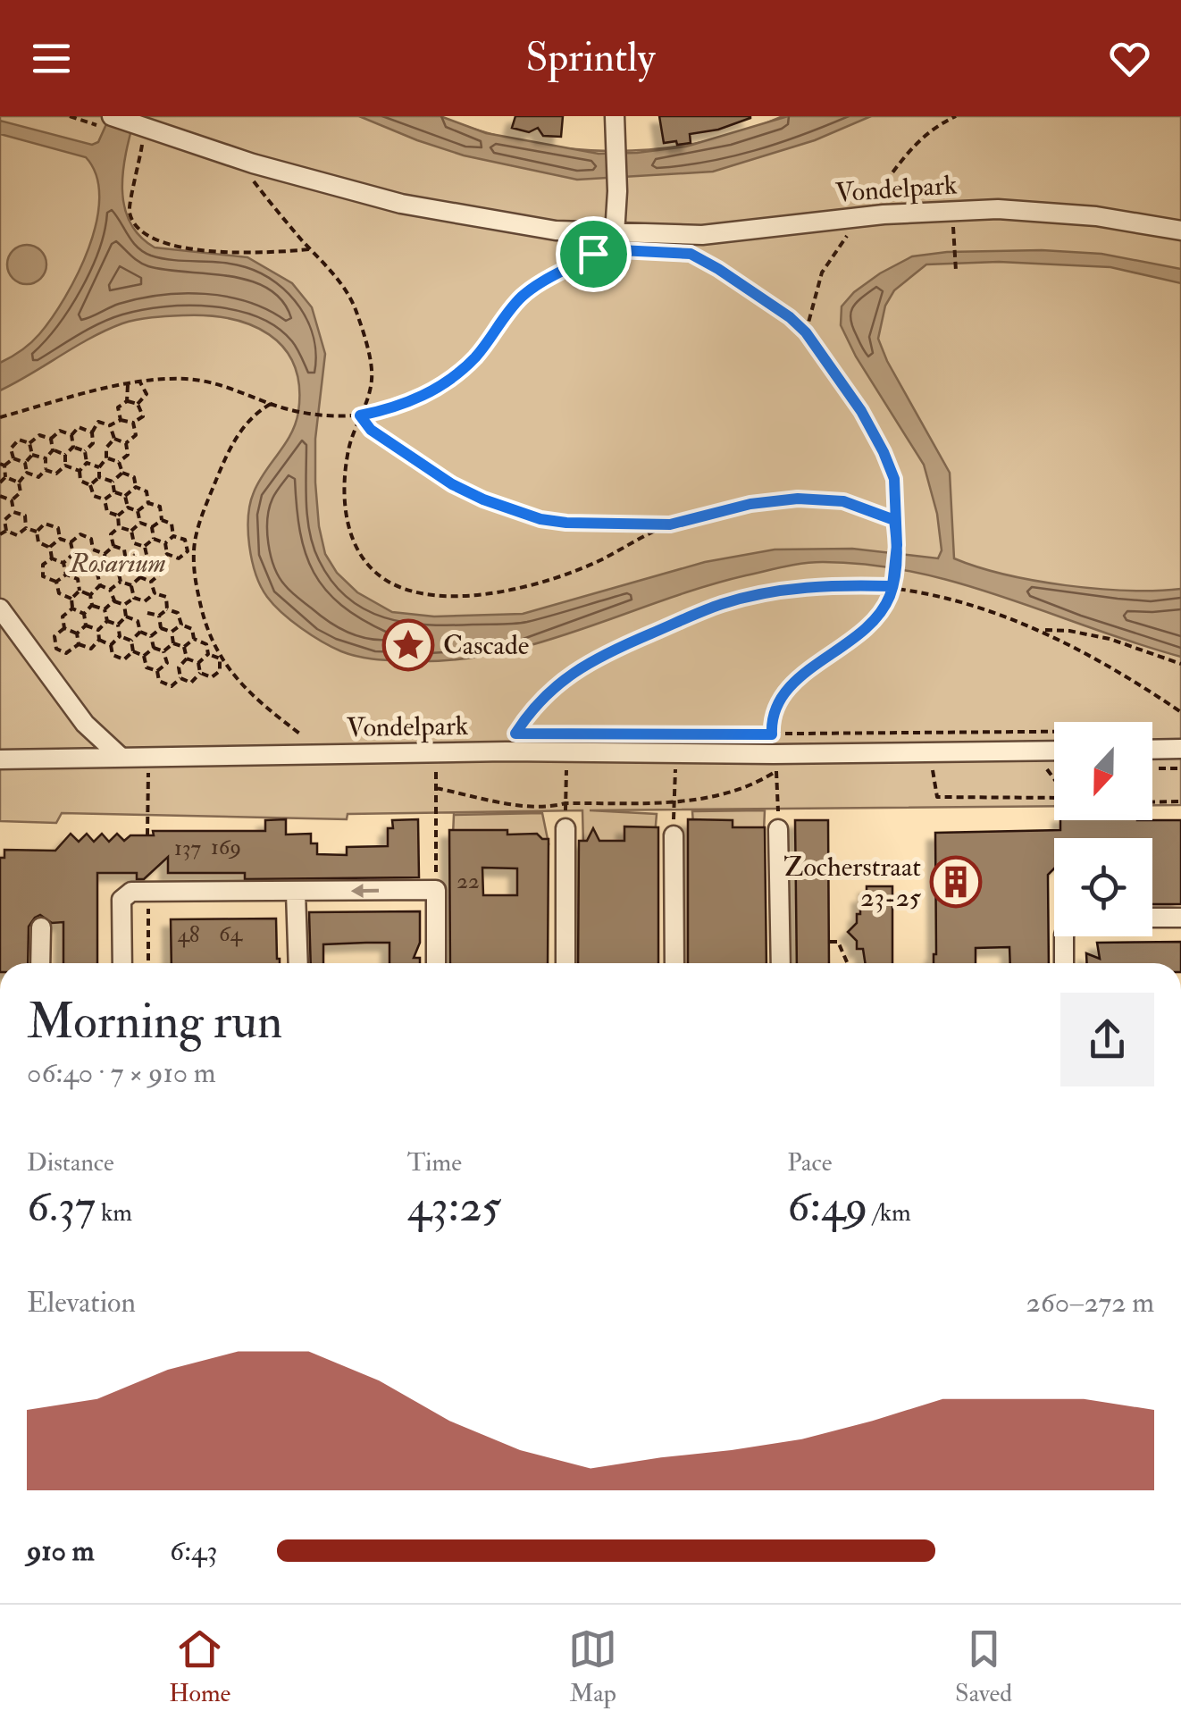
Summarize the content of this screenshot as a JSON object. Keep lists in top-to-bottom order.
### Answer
{
  "streets": {
    "street": ["Vondelpark"]
  },
  "parks": ["Rosarium"],
  "places": {
    "place": ["Cascade"],
    "building": ["Zocherstraat 23-25"]
  },
  "house_numbers": [
    "169",
    "137",
    "22",
    "64",
    "48"
  ],
  "north": "bottom",
  "page": {
    "header": "Sprintly",
    "heading": ["Morning run", "06:40 · 7 × 910 m"],
    "stats": [
      ["Distance", "6.37 km"],
      ["Time", "43:25"],
      ["Pace", "6:49 /km"]
    ],
    "chart": ["Elevation", "260–272 m"],
    "list": [
      {
        "name": "910 m",
        "note": "6:43"
      }
    ],
    "tabs": ["Home", "Map", "Saved"]
  }
}
